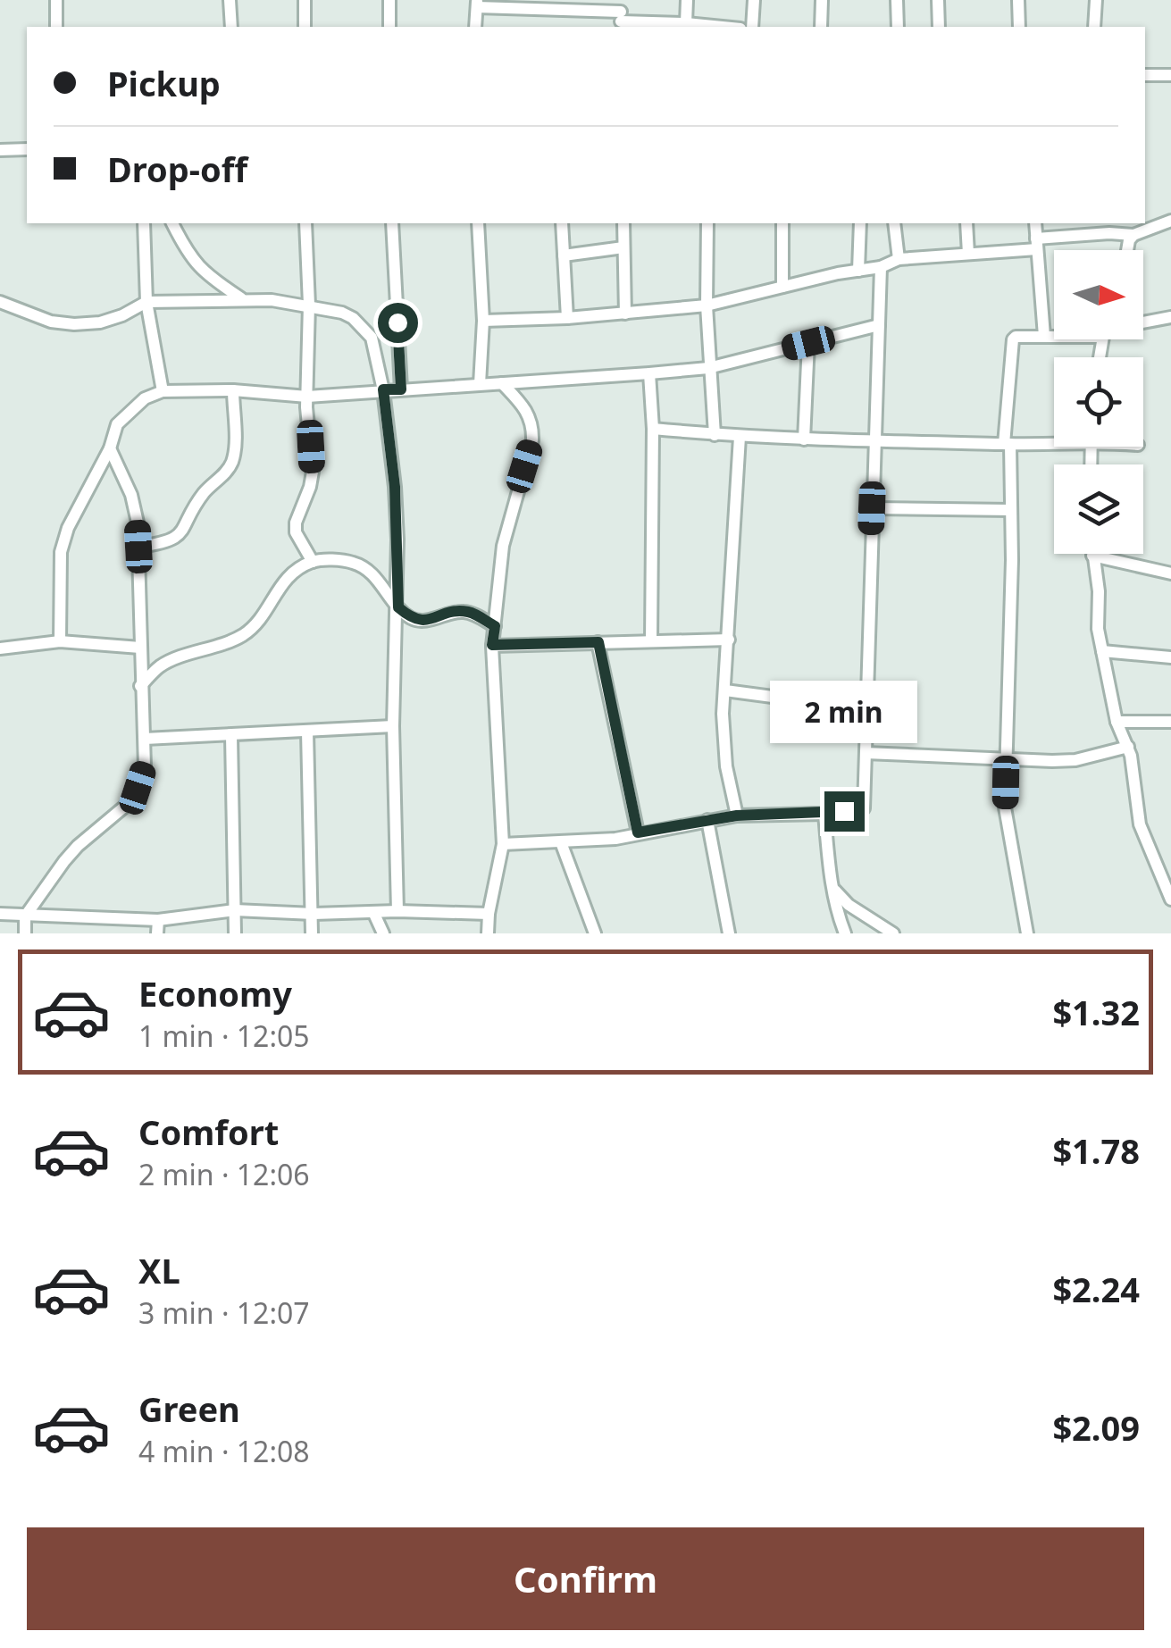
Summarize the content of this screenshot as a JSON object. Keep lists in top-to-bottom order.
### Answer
{
  "north": "right",
  "page": {
    "banner": ["Pickup", "Drop-off"],
    "bubble": "2 min",
    "list": [
      {
        "name": "Economy",
        "note": "1 min · 12:05",
        "value": "$1.32"
      },
      {
        "name": "Comfort",
        "note": "2 min · 12:06",
        "value": "$1.78"
      },
      {
        "name": "XL",
        "note": "3 min · 12:07",
        "value": "$2.24"
      },
      {
        "name": "Green",
        "note": "4 min · 12:08",
        "value": "$2.09"
      }
    ],
    "buttons": "Confirm"
  }
}
